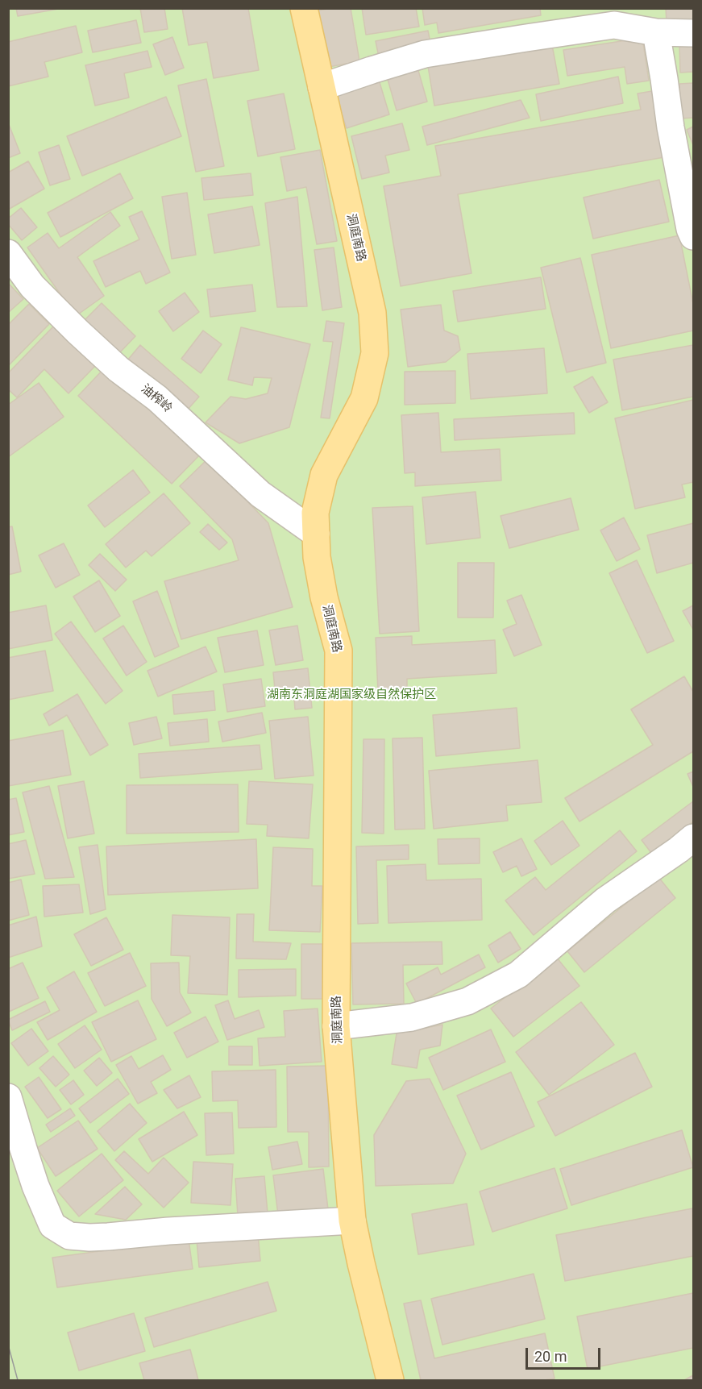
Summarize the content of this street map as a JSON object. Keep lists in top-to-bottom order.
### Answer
{
  "streets": {
    "main road": ["洞庭南路"],
    "street": ["油榨岭"]
  },
  "crossings": [
    ["洞庭南路", "油榨岭"]
  ],
  "parks": ["湖南东洞庭湖国家级自然保护区"],
  "scale_bar": "20 m"
}
